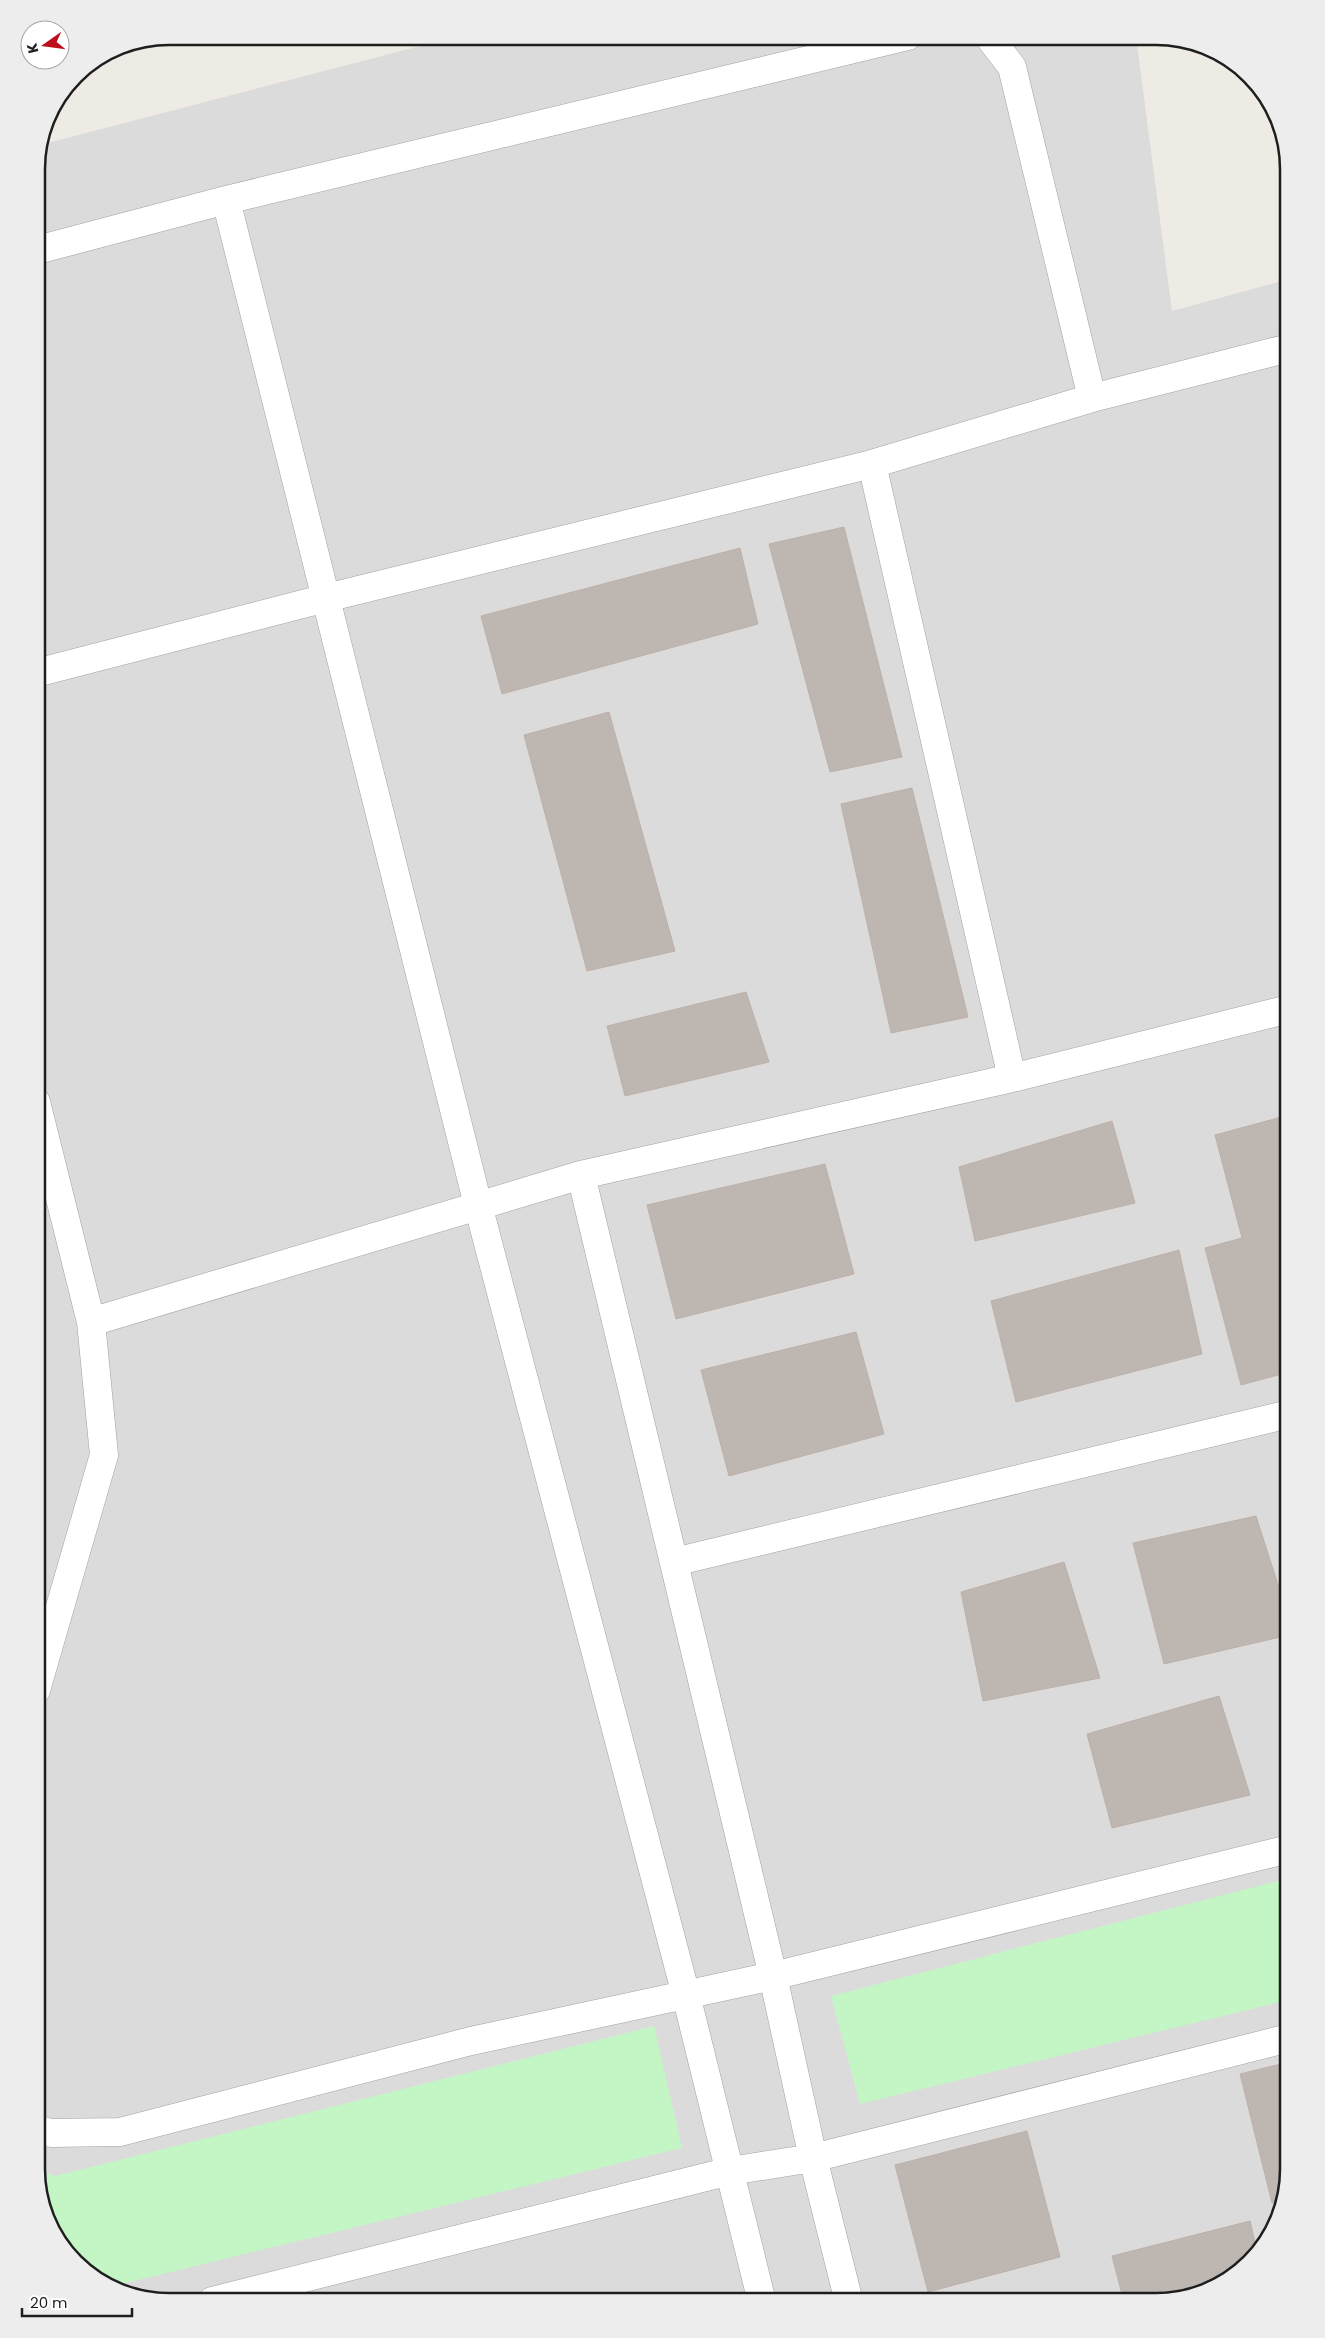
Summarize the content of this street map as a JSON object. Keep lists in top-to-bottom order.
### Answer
{
  "scale_bar": "20 m",
  "north": "left"
}
